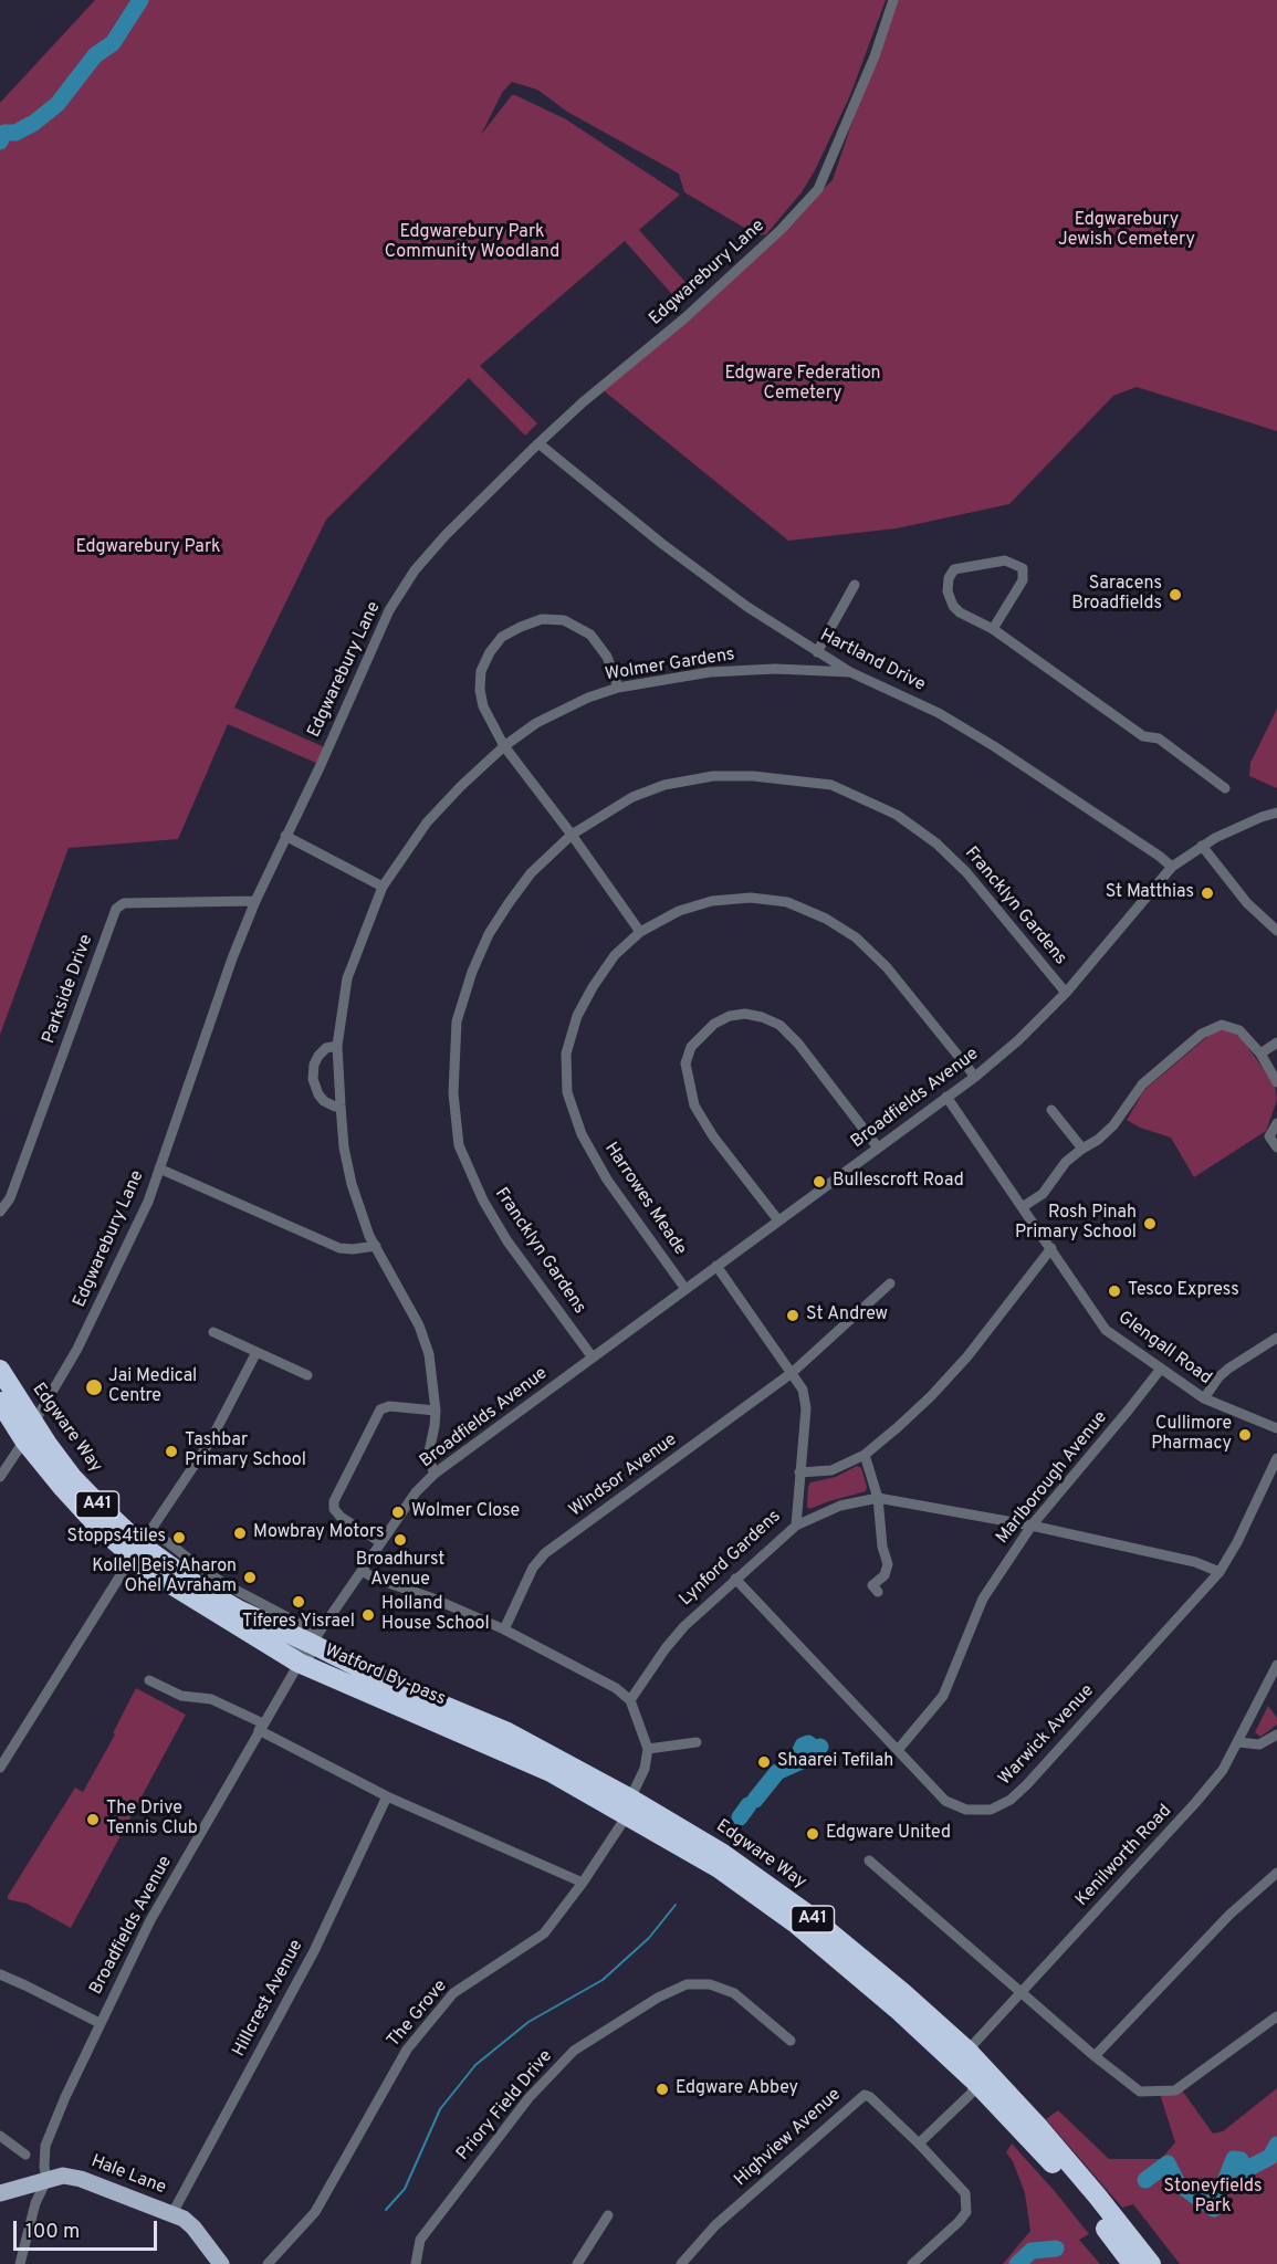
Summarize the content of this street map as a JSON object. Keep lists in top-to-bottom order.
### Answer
{
  "streets": {
    "highway": ["Edgware Way", "A41", "Watford By-pass"],
    "main road": ["Hale Lane"],
    "street": [
      "Edgwarebury Lane",
      "Hartland Drive",
      "Wolmer Gardens",
      "Francklyn Gardens",
      "Parkside Drive",
      "Broadfields Avenue",
      "Harrowes Meade",
      "Glengall Road",
      "Windsor Avenue",
      "Marlborough Avenue",
      "Lynford Gardens",
      "Warwick Avenue",
      "Kenilworth Road",
      "Hillcrest Avenue",
      "The Grove",
      "Priory Field Drive",
      "Highview Avenue"
    ]
  },
  "crossings": [
    ["Edgwarebury Lane", "Hartland Drive"],
    ["Edgwarebury Lane", "Parkside Drive"],
    ["Edgwarebury Lane", "Edgware Way"],
    ["Hartland Drive", "Wolmer Gardens"],
    ["Hartland Drive", "Broadfields Avenue"],
    ["Wolmer Gardens", "Broadfields Avenue"],
    ["Francklyn Gardens", "Broadfields Avenue"],
    ["Broadfields Avenue", "Harrowes Meade"],
    ["Broadfields Avenue", "Glengall Road"],
    ["Broadfields Avenue", "Edgware Way"],
    ["Broadfields Avenue", "Lynford Gardens"],
    ["Broadfields Avenue", "Watford By-pass"],
    ["Broadfields Avenue", "Hale Lane"],
    ["Glengall Road", "Marlborough Avenue"],
    ["Edgware Way", "Watford By-pass"],
    ["Edgware Way", "Kenilworth Road"],
    ["Edgware Way", "The Grove"],
    ["Windsor Avenue", "Lynford Gardens"],
    ["Marlborough Avenue", "Warwick Avenue"],
    ["Lynford Gardens", "Warwick Avenue"],
    ["Hillcrest Avenue", "Hale Lane"]
  ],
  "parks": [
    "Edgwarebury Jewish Cemetery",
    "Edgwarebury Park Community Woodland",
    "Edgware Federation Cemetery",
    "Edgwarebury Park",
    "Stoneyfields Park"
  ],
  "places": [
    "Saracens Broadfields",
    "St Matthias",
    "Bullescroft Road",
    "Rosh Pinah Primary School",
    "Tesco Express",
    "St Andrew",
    "Jai Medical Centre",
    "Cullimore Pharmacy",
    "Tashbar Primary School",
    "Wolmer Close",
    "Mowbray Motors",
    "Stopps4tiles",
    "Broadhurst Avenue",
    "Kollel Beis Aharon Ohel Avraham",
    "Tiferes Yisrael",
    "Holland House School",
    "Shaarei Tefilah",
    "The Drive Tennis Club",
    "Edgware United",
    "Edgware Abbey"
  ],
  "scale_bar": "100 m"
}
